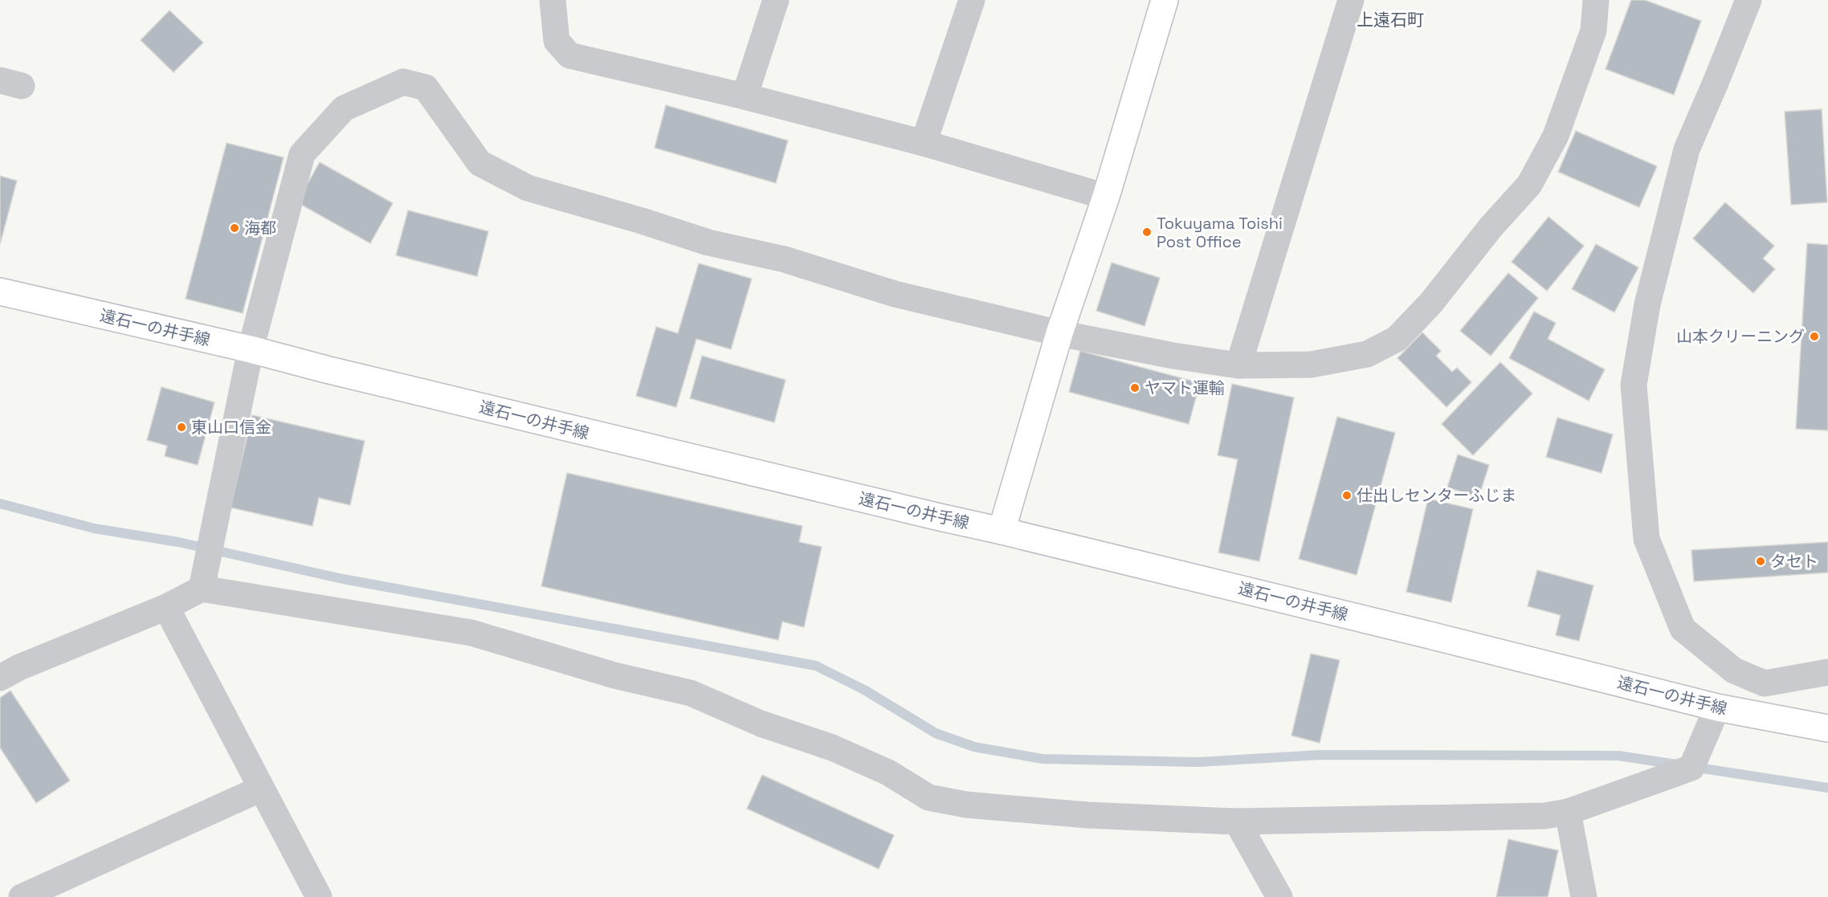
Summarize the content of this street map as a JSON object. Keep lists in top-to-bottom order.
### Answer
{
  "streets": {
    "street": ["遠石一の井手線"]
  },
  "districts": ["上遠石町"],
  "places": [
    "海都",
    "Tokuyama Toishi Post Office",
    "山本クリーニング",
    "ヤマト運輸",
    "東山口信金",
    "仕出しセンターふじま",
    "タセト"
  ]
}
